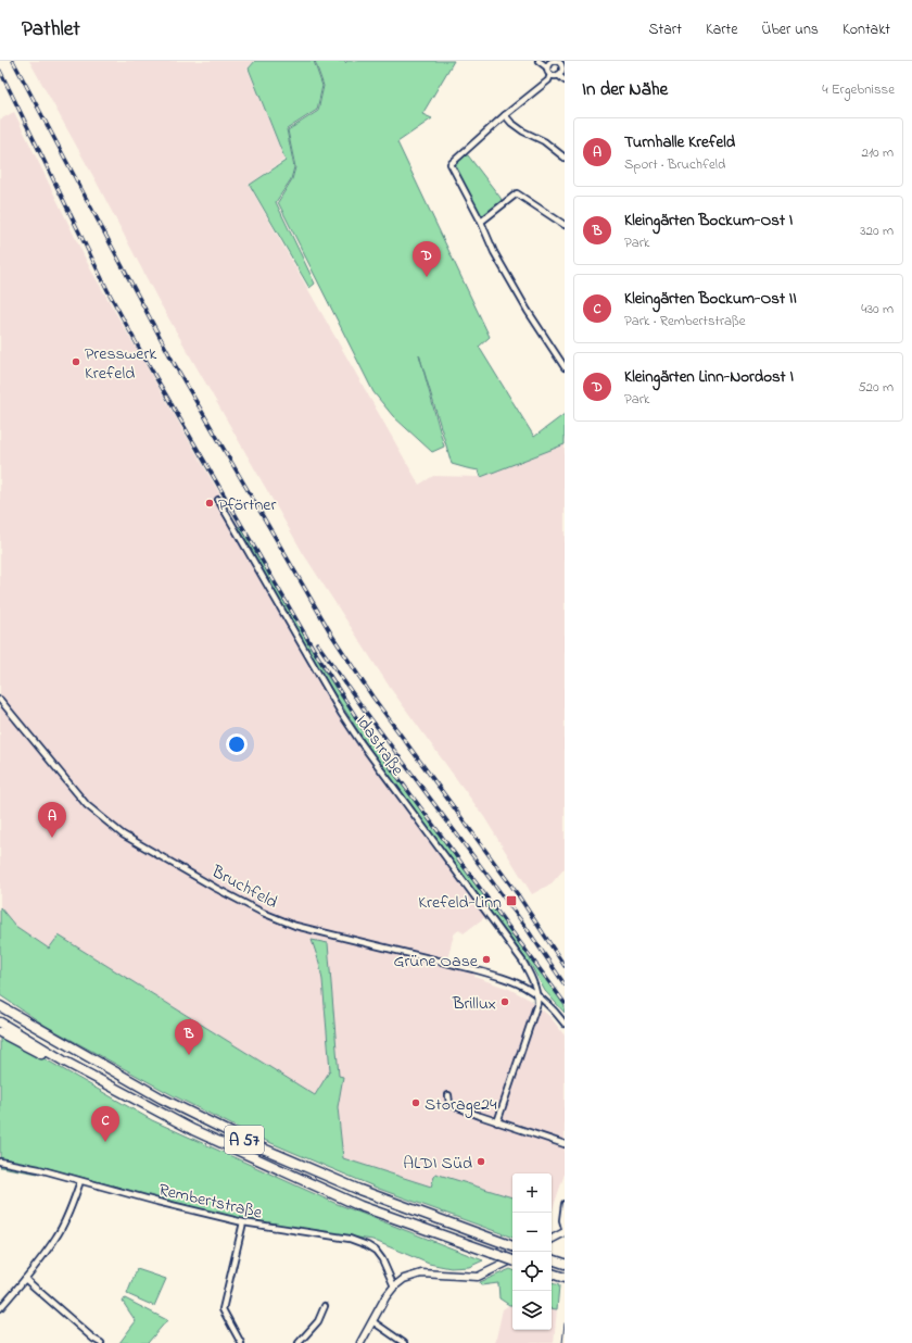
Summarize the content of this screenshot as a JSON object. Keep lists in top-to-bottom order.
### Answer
{
  "streets": {
    "highway": ["A 57"],
    "street": ["Idastraße", "Bruchfeld", "Rembertstraße"]
  },
  "crossings": [
    ["Idastraße", "Bruchfeld"]
  ],
  "places": {
    "other": [
      "Presswerk Krefeld",
      "Pförtner",
      "Grüne Oase",
      "Brillux",
      "Storage24",
      "ALDI Süd"
    ],
    "transit": ["Krefeld-Linn"]
  },
  "page": {
    "header": "Pathlet",
    "nav": [
      "Start",
      "Karte",
      "Über uns",
      "Kontakt"
    ],
    "heading": ["In der Nähe", "4 Ergebnisse"],
    "list": [
      {
        "mark": "A",
        "name": "Turnhalle Krefeld",
        "note": "Sport · Bruchfeld",
        "value": "210 m"
      },
      {
        "mark": "B",
        "name": "Kleingärten Bockum-Ost I",
        "note": "Park",
        "value": "320 m"
      },
      {
        "mark": "C",
        "name": "Kleingärten Bockum-Ost II",
        "note": "Park · Rembertstraße",
        "value": "430 m"
      },
      {
        "mark": "D",
        "name": "Kleingärten Linn-Nordost I",
        "note": "Park",
        "value": "520 m"
      }
    ],
    "pins": [
      "D",
      "A",
      "B",
      "C"
    ],
    "map_buttons": ["+", "−"]
  }
}
